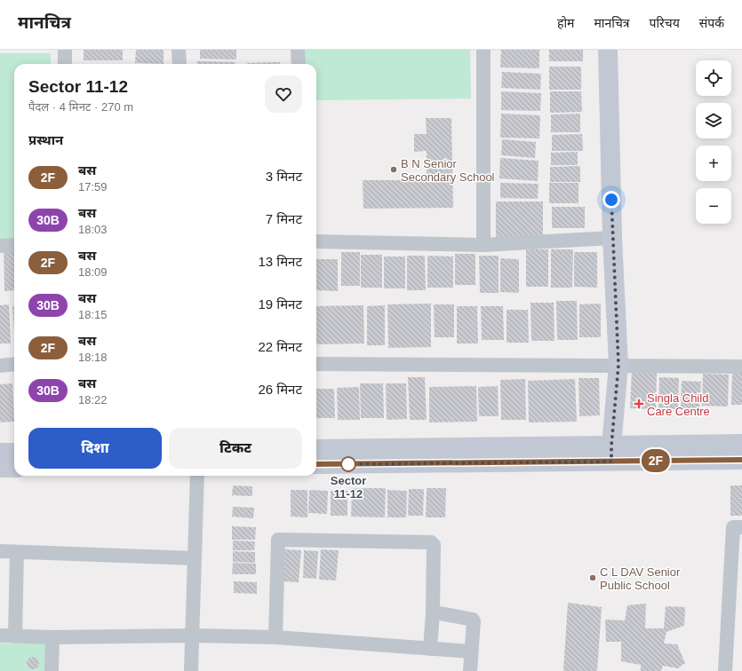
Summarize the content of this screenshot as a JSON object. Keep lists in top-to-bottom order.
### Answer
{
  "places": {
    "other": ["B N Senior Secondary School", "Sector 11-12", "C L DAV Senior Public School"],
    "health": ["Singla Child Care Centre"]
  },
  "lines": ["bus line 2F"],
  "page": {
    "header": "मानचित्र",
    "nav": [
      "होम",
      "मानचित्र",
      "परिचय",
      "संपर्क"
    ],
    "on_map": "2F",
    "map_buttons": ["+", "−"],
    "heading": [
      ["Sector 11-12", "पैदल · 4 मिनट · 270 m"],
      "प्रस्थान"
    ],
    "list": [
      {
        "mark": "2F",
        "name": "बस",
        "note": "17:59",
        "value": "3 मिनट"
      },
      {
        "mark": "30B",
        "name": "बस",
        "note": "18:03",
        "value": "7 मिनट"
      },
      {
        "mark": "2F",
        "name": "बस",
        "note": "18:09",
        "value": "13 मिनट"
      },
      {
        "mark": "30B",
        "name": "बस",
        "note": "18:15",
        "value": "19 मिनट"
      },
      {
        "mark": "2F",
        "name": "बस",
        "note": "18:18",
        "value": "22 मिनट"
      },
      {
        "mark": "30B",
        "name": "बस",
        "note": "18:22",
        "value": "26 मिनट"
      }
    ],
    "buttons": ["दिशा", "टिकट"]
  }
}
